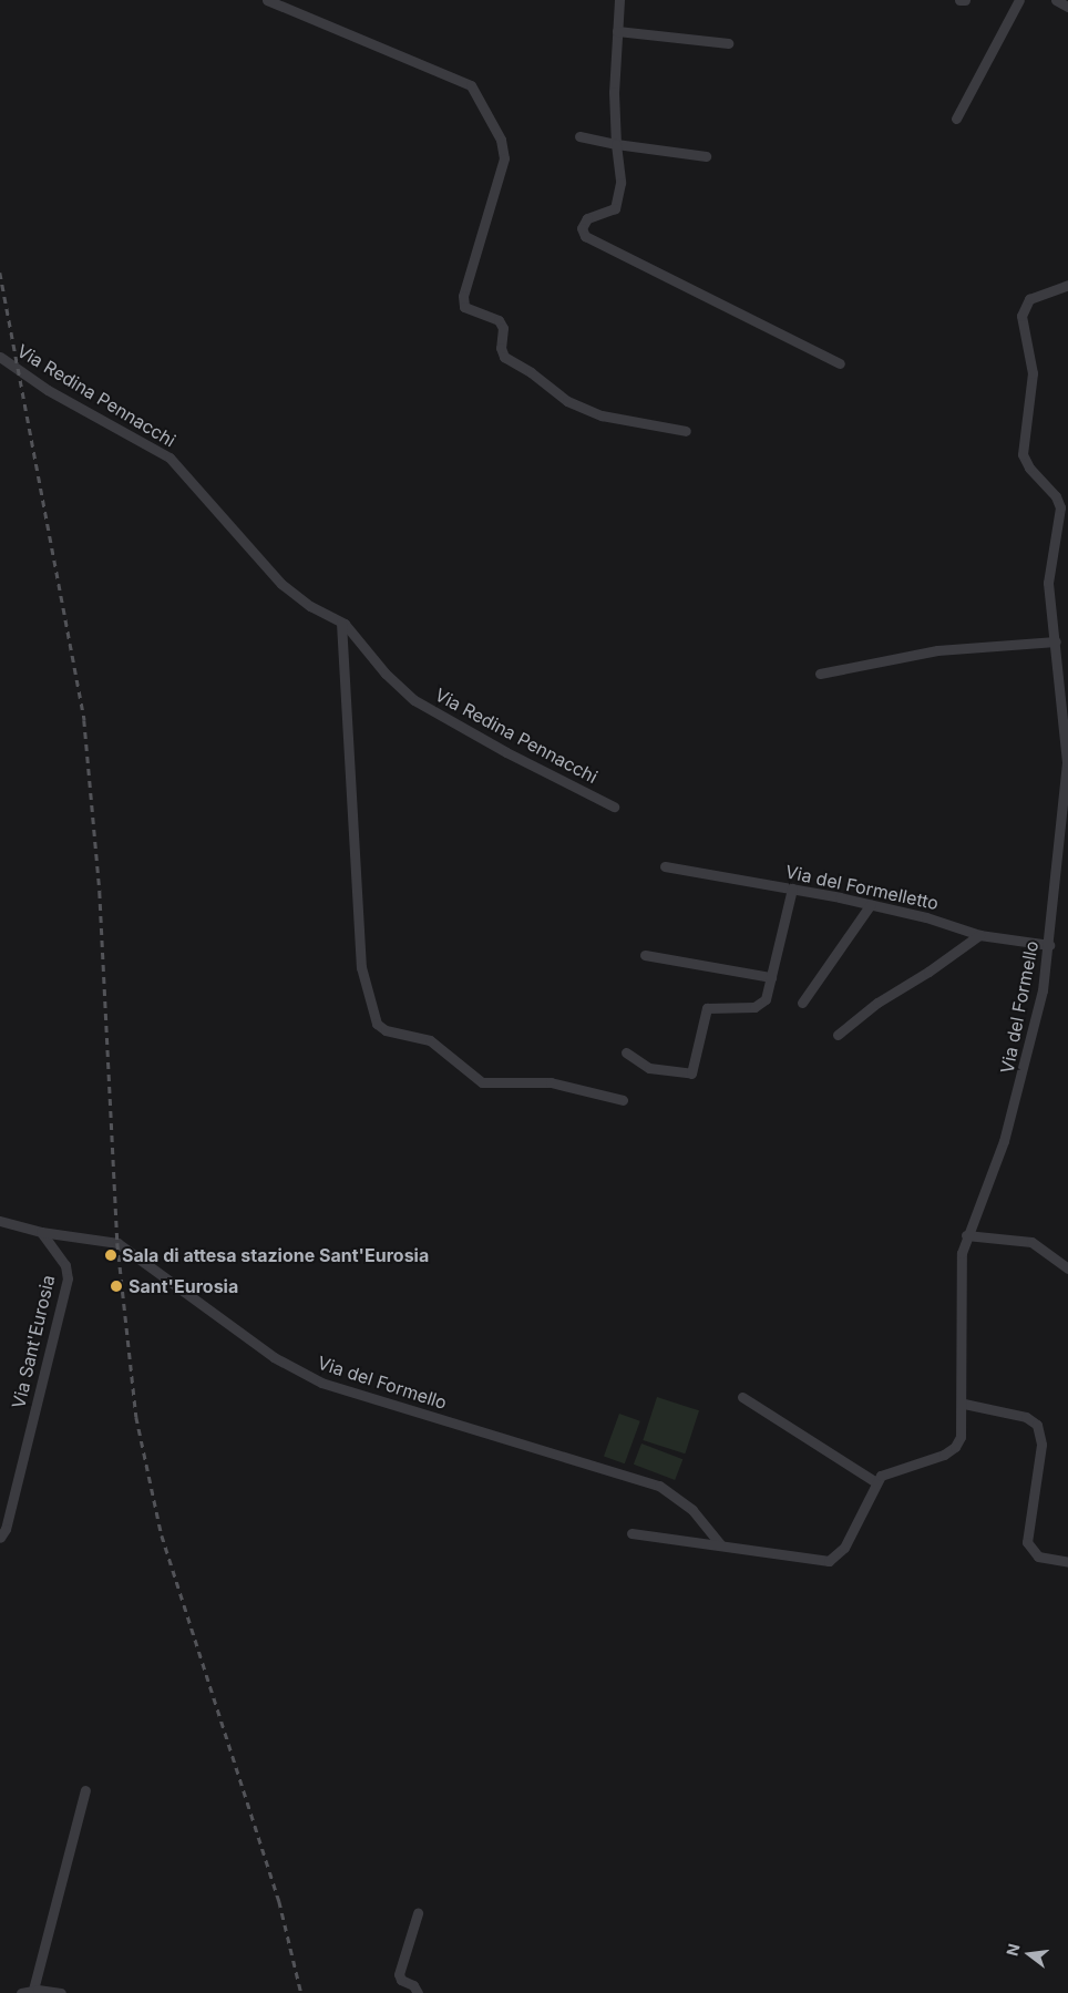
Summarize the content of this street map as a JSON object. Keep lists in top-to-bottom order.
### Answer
{
  "streets": {
    "street": [
      "Via Redina Pennacchi",
      "Via del Formelletto",
      "Via del Formello",
      "Via Sant'Eurosia"
    ]
  },
  "crossings": [
    ["Via del Formelletto", "Via del Formello"],
    ["Via del Formello", "Via Sant'Eurosia"]
  ],
  "places": ["Sala di attesa stazione Sant'Eurosia", "Sant'Eurosia"],
  "north": "left"
}
